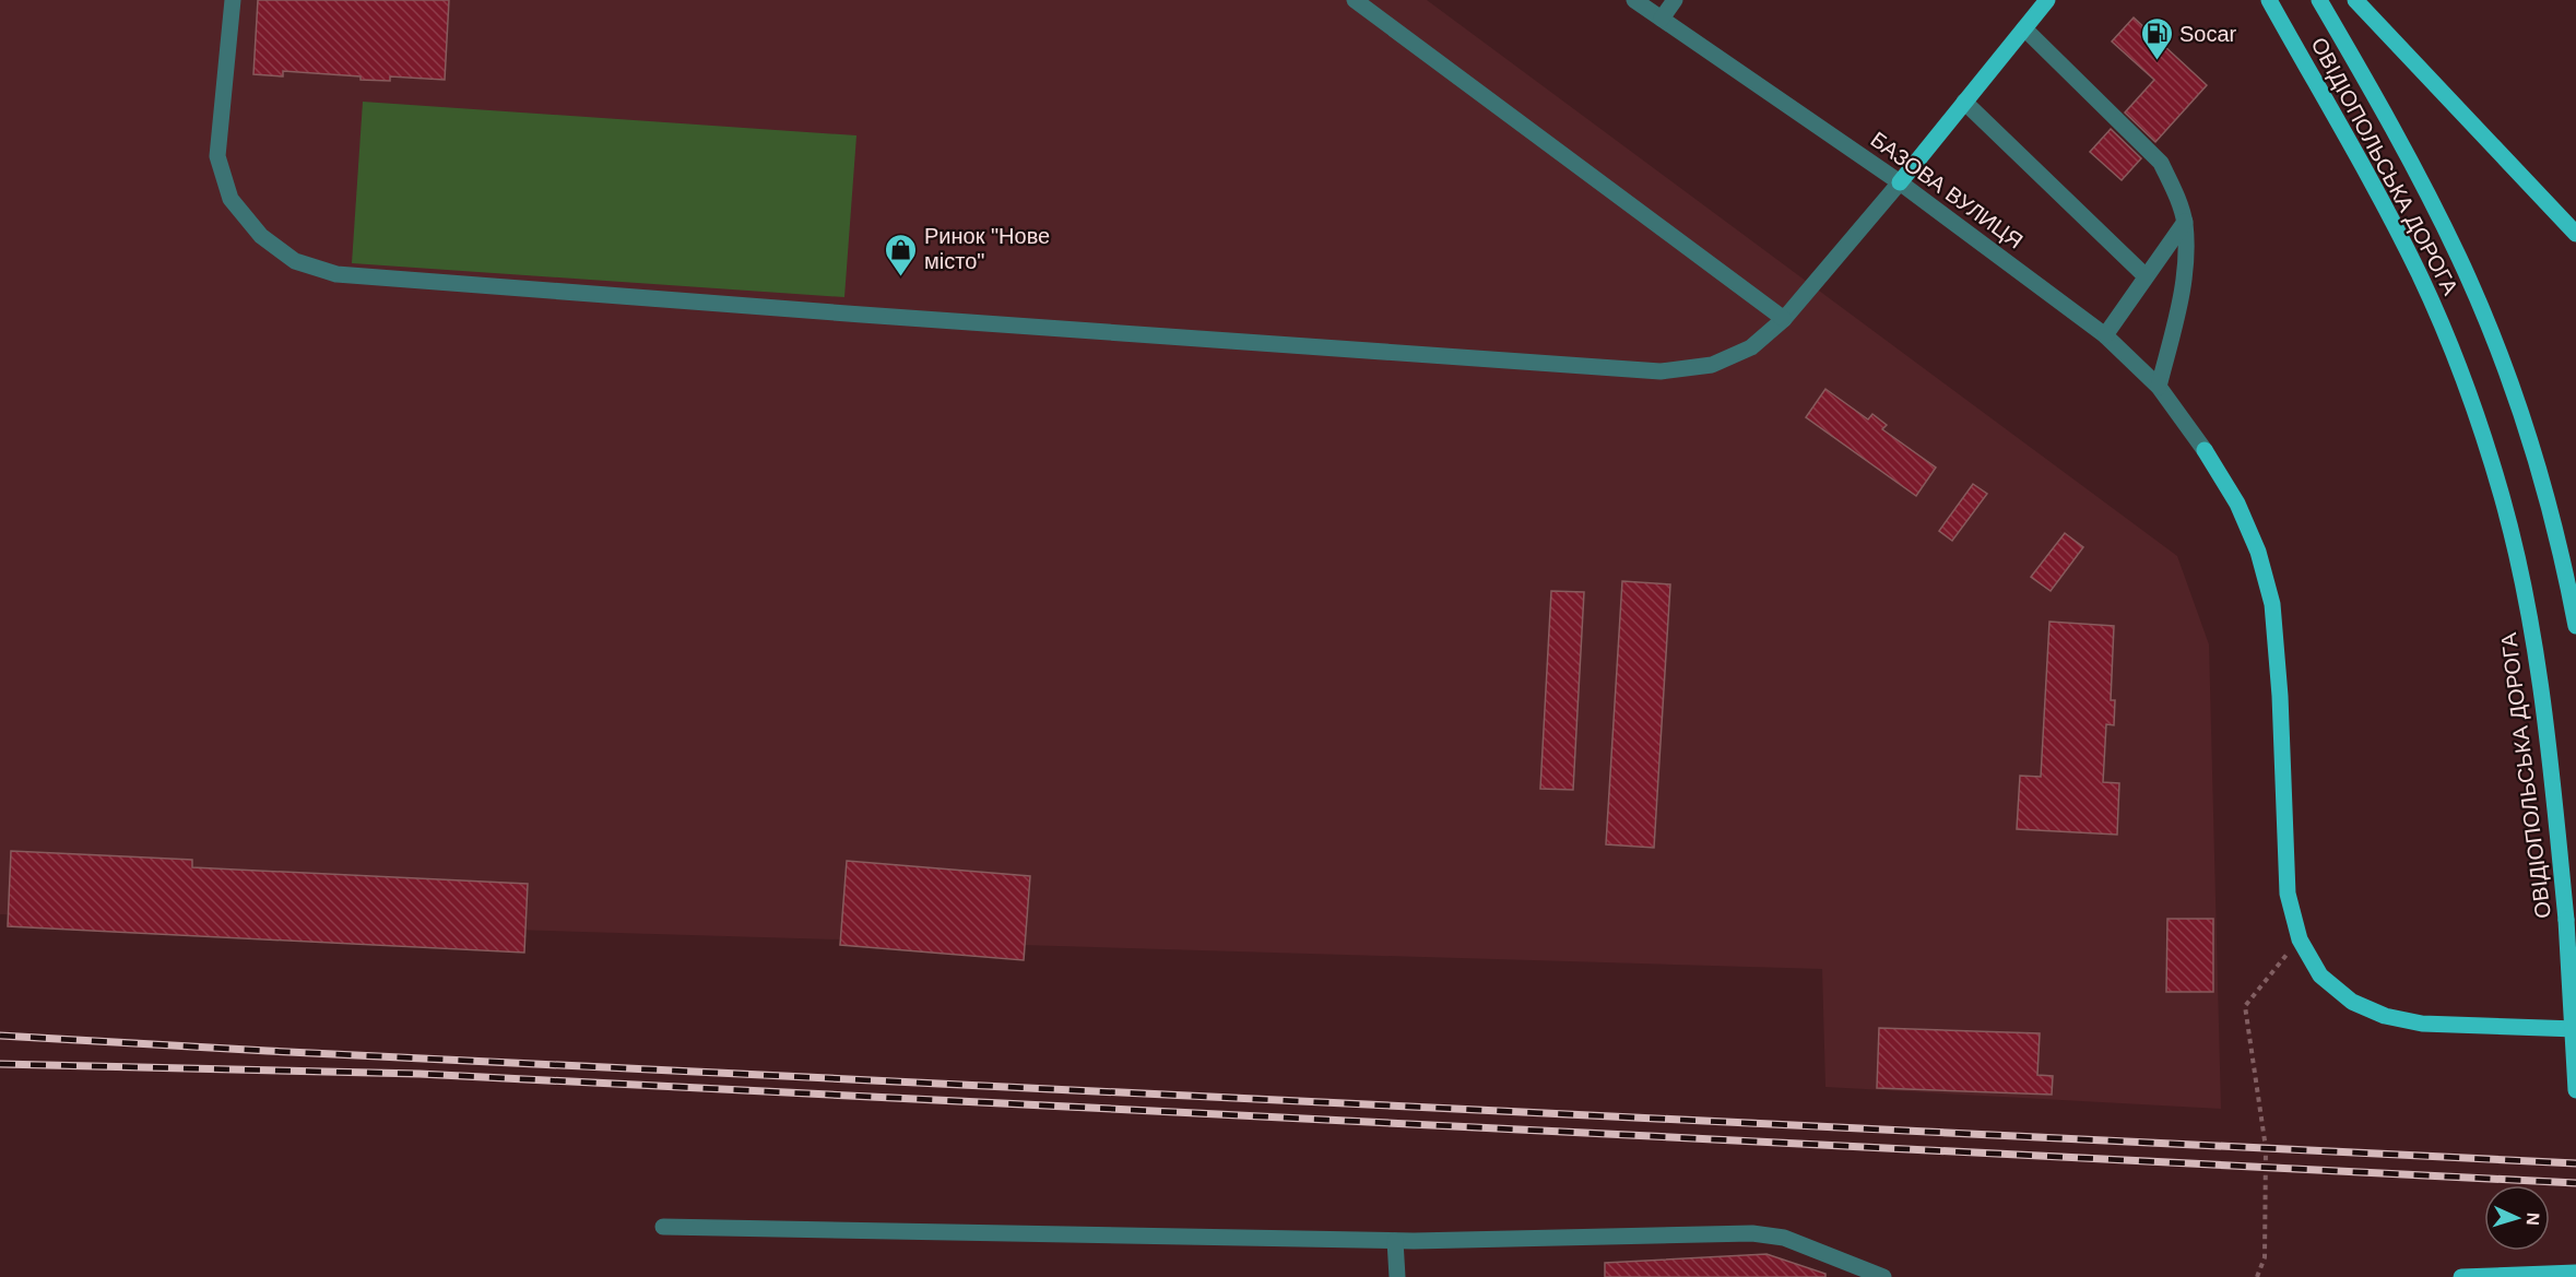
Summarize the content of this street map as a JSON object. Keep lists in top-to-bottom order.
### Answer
{
  "streets": {
    "main road": ["ОВІДІОПОЛЬСЬКА ДОРОГА"],
    "street": ["БАЗОВА ВУЛИЦЯ"]
  },
  "places": {
    "fuel station": ["Socar"],
    "shop": ["Ринок \"Нове місто\""]
  },
  "north": "right"
}
